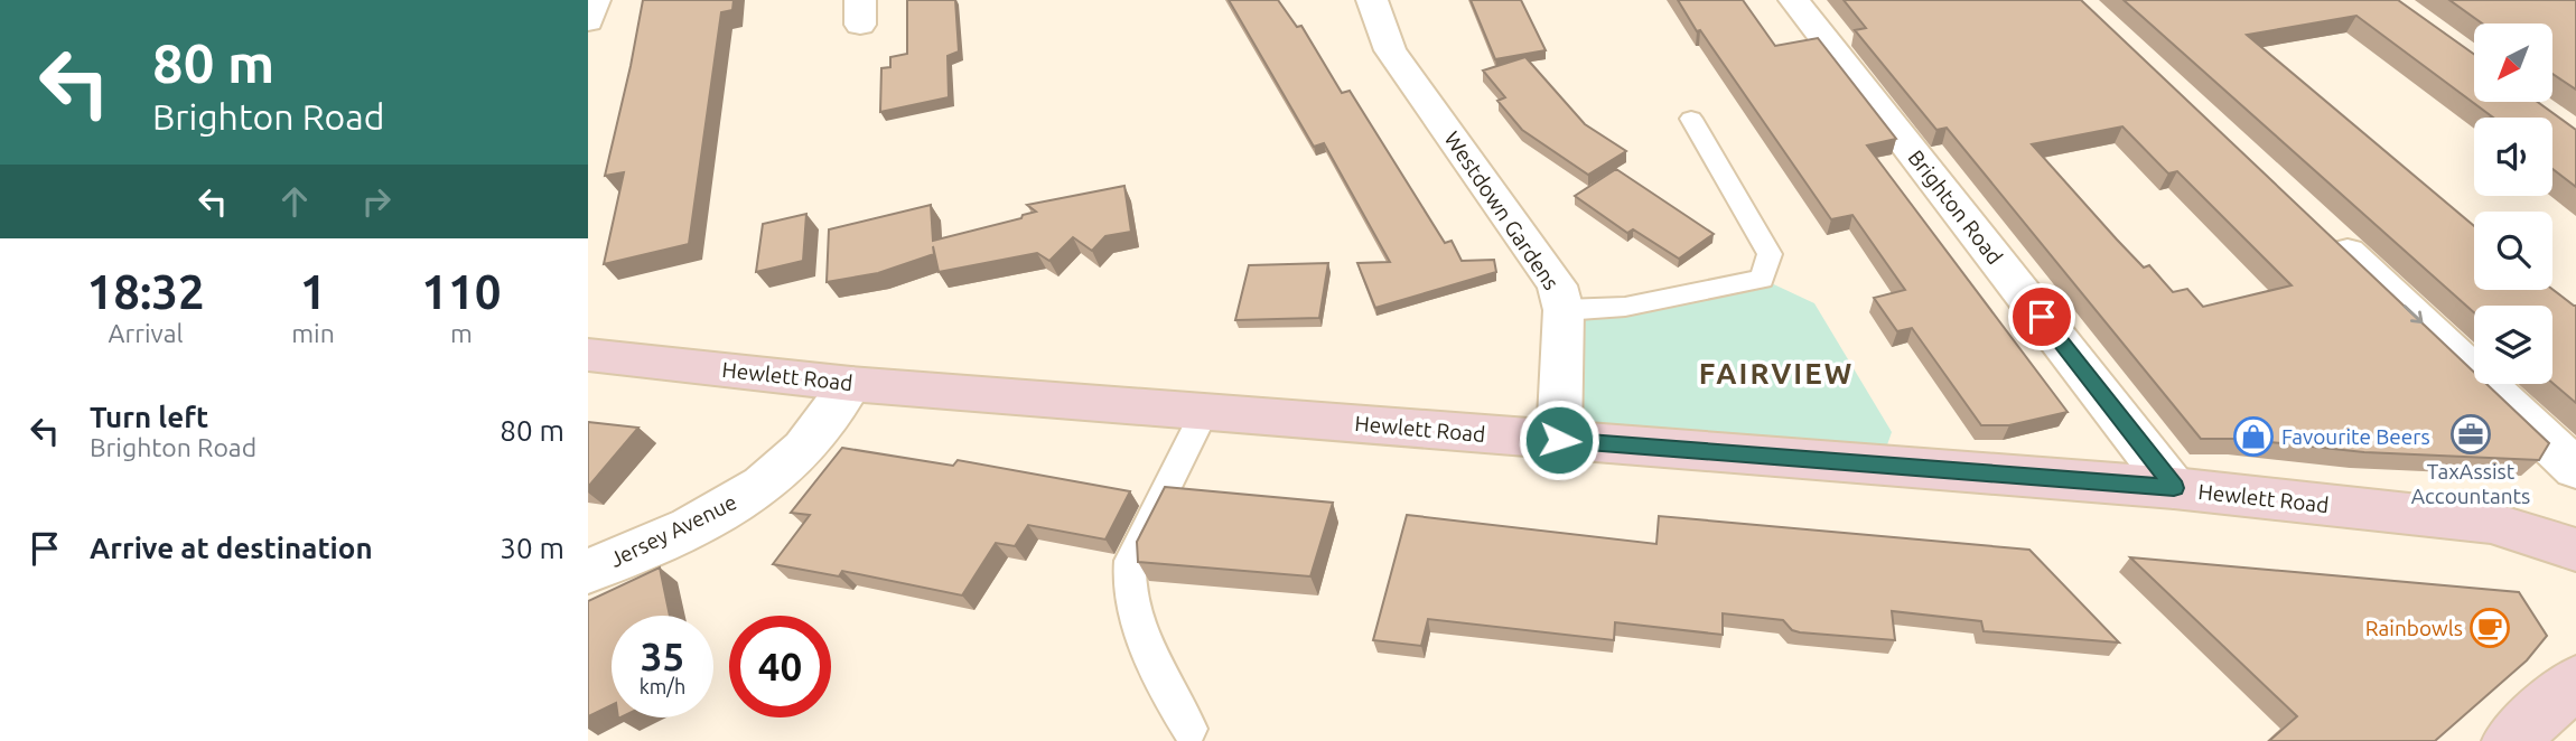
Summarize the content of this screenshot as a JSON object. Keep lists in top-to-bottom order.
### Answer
{
  "streets": {
    "street": [
      "Brighton Road",
      "Westdown Gardens",
      "Hewlett Road",
      "Jersey Avenue"
    ]
  },
  "crossings": [
    ["Brighton Road", "Hewlett Road"],
    ["Westdown Gardens", "Hewlett Road"],
    ["Hewlett Road", "Jersey Avenue"]
  ],
  "districts": ["FAIRVIEW"],
  "places": {
    "office": ["TaxAssist Accountants"],
    "shop": ["Favourite Beers"],
    "cafe": ["Rainbowls"]
  },
  "north": "bottom left",
  "page": {
    "turn": ["80 m", "Brighton Road"],
    "eta": [
      "18:32",
      "Arrival",
      "1",
      "min",
      "110",
      "m"
    ],
    "list": [
      {
        "name": "Turn left",
        "note": "Brighton Road",
        "value": "80 m"
      },
      {
        "name": "Arrive at destination",
        "value": "30 m"
      }
    ],
    "speed": "35 km/h",
    "limit": "40"
  }
}
